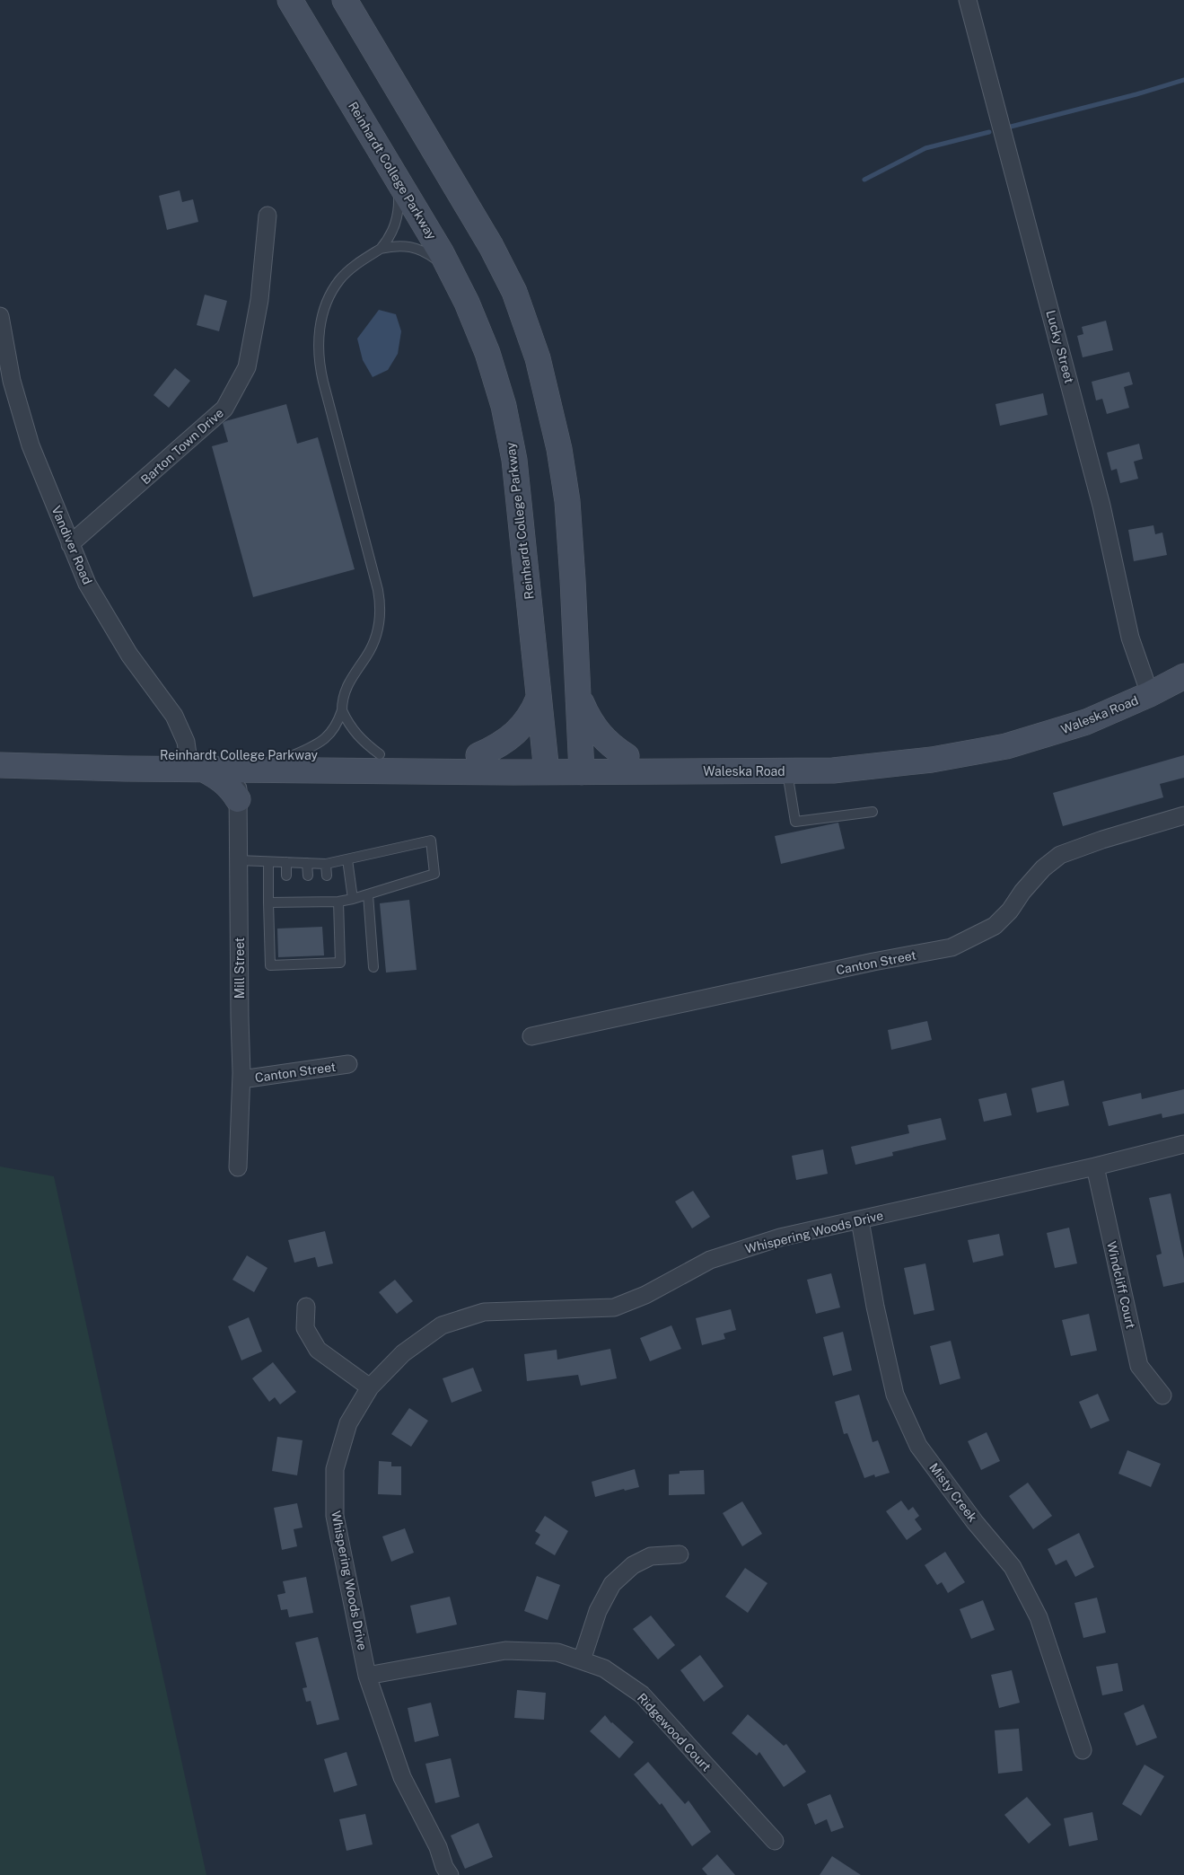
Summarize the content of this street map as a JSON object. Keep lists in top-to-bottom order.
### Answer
{
  "streets": {
    "main road": ["Reinhardt College Parkway", "Waleska Road"],
    "street": [
      "Lucky Street",
      "Barton Town Drive",
      "Vandiver Road",
      "Canton Street",
      "Mill Street",
      "Whispering Woods Drive",
      "Windcliff Court",
      "Misty Creek",
      "Ridgewood Court"
    ]
  },
  "crossings": [
    ["Reinhardt College Parkway", "Vandiver Road"],
    ["Reinhardt College Parkway", "Mill Street"],
    ["Lucky Street", "Waleska Road"],
    ["Barton Town Drive", "Vandiver Road"],
    ["Canton Street", "Mill Street"],
    ["Whispering Woods Drive", "Windcliff Court"],
    ["Whispering Woods Drive", "Misty Creek"],
    ["Whispering Woods Drive", "Ridgewood Court"]
  ]
}
